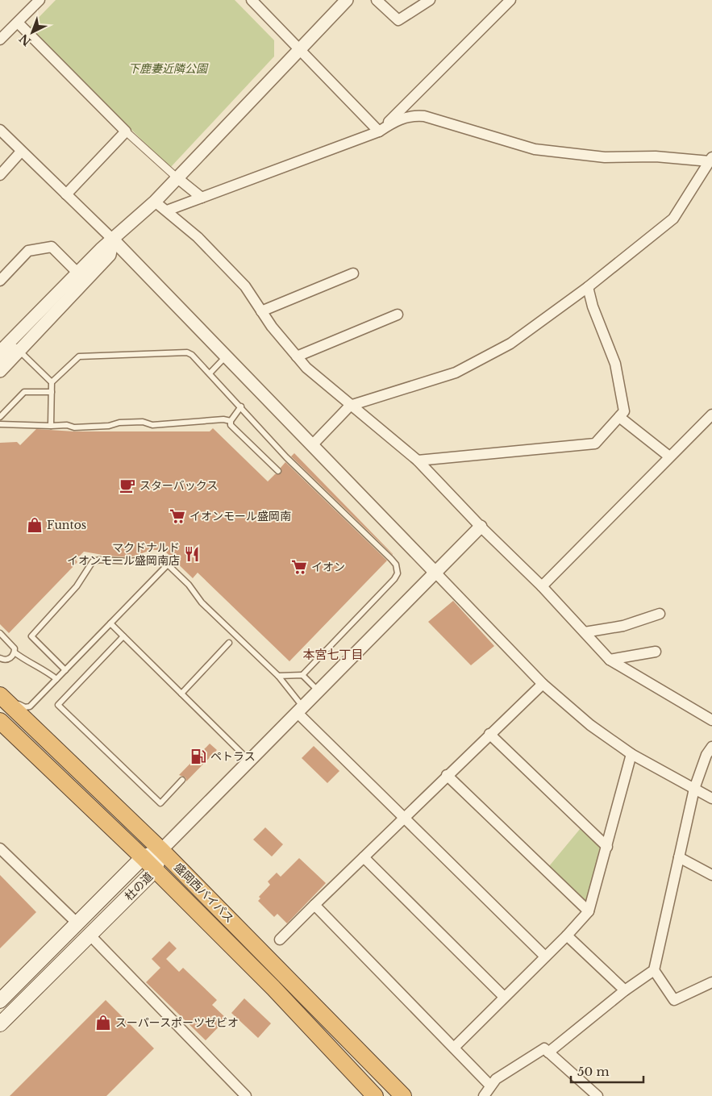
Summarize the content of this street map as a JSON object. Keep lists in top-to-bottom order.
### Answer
{
  "streets": {
    "highway": ["盛岡西バイパス"],
    "main road": ["杜の道"]
  },
  "crossings": [
    ["杜の道", "盛岡西バイパス"]
  ],
  "districts": ["本宮七丁目"],
  "parks": ["下鹿妻近隣公園"],
  "places": {
    "cafe": ["スターバックス"],
    "supermarket": ["イオンモール盛岡南", "イオン"],
    "shop": ["Funtos", "スーパースポーツゼビオ"],
    "restaurant": ["マクドナルド イオンモール盛岡南店"],
    "fuel station": ["ペトラス"]
  },
  "scale_bar": "50 m",
  "north": "bottom left"
}
